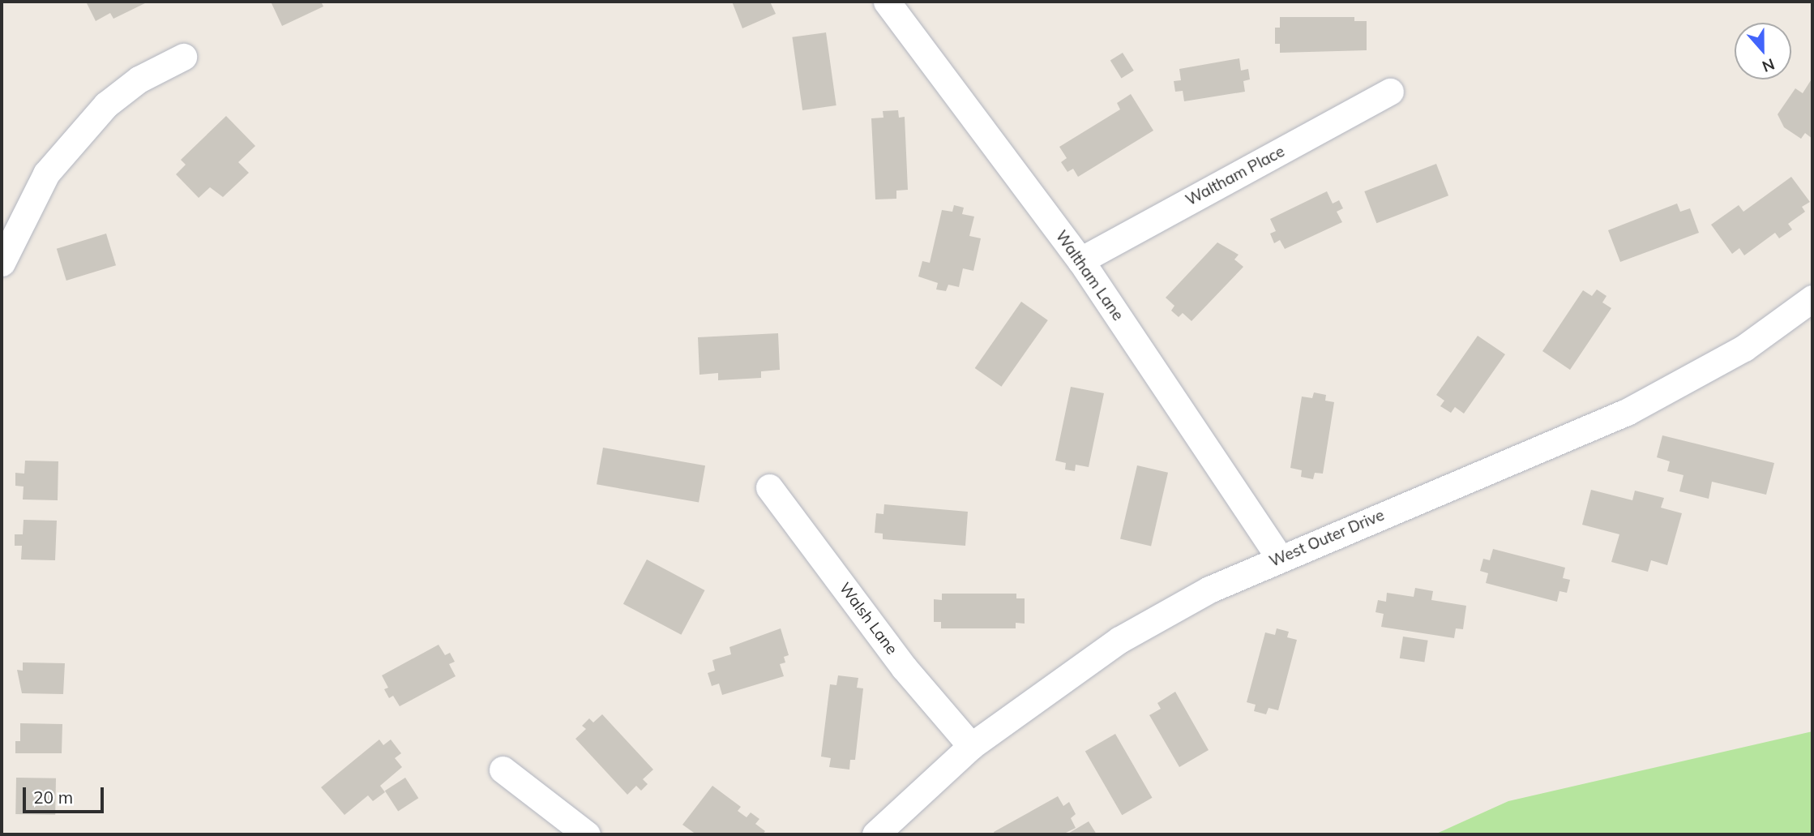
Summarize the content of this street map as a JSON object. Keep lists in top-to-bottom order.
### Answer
{
  "streets": {
    "street": [
      "Waltham Place",
      "Waltham Lane",
      "West Outer Drive",
      "Walsh Lane"
    ]
  },
  "crossings": [
    ["Waltham Place", "Waltham Lane"],
    ["Waltham Lane", "West Outer Drive"],
    ["West Outer Drive", "Walsh Lane"]
  ],
  "scale_bar": "20 m",
  "north": "bottom"
}
